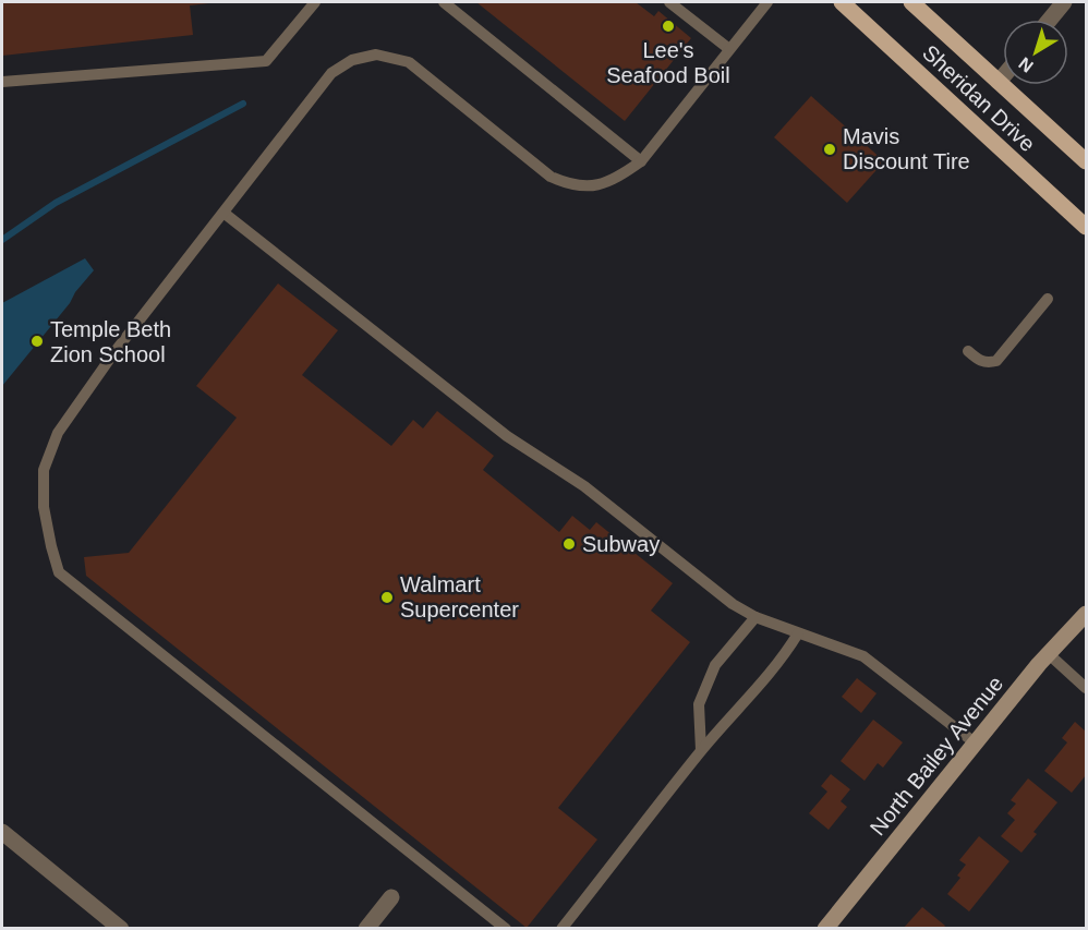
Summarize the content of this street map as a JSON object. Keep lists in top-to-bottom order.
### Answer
{
  "streets": {
    "main road": ["Sheridan Drive"],
    "street": ["North Bailey Avenue"]
  },
  "places": [
    "Lee's Seafood Boil",
    "Mavis Discount Tire",
    "Temple Beth Zion School",
    "Subway",
    "Walmart Supercenter"
  ],
  "north": "bottom left"
}
